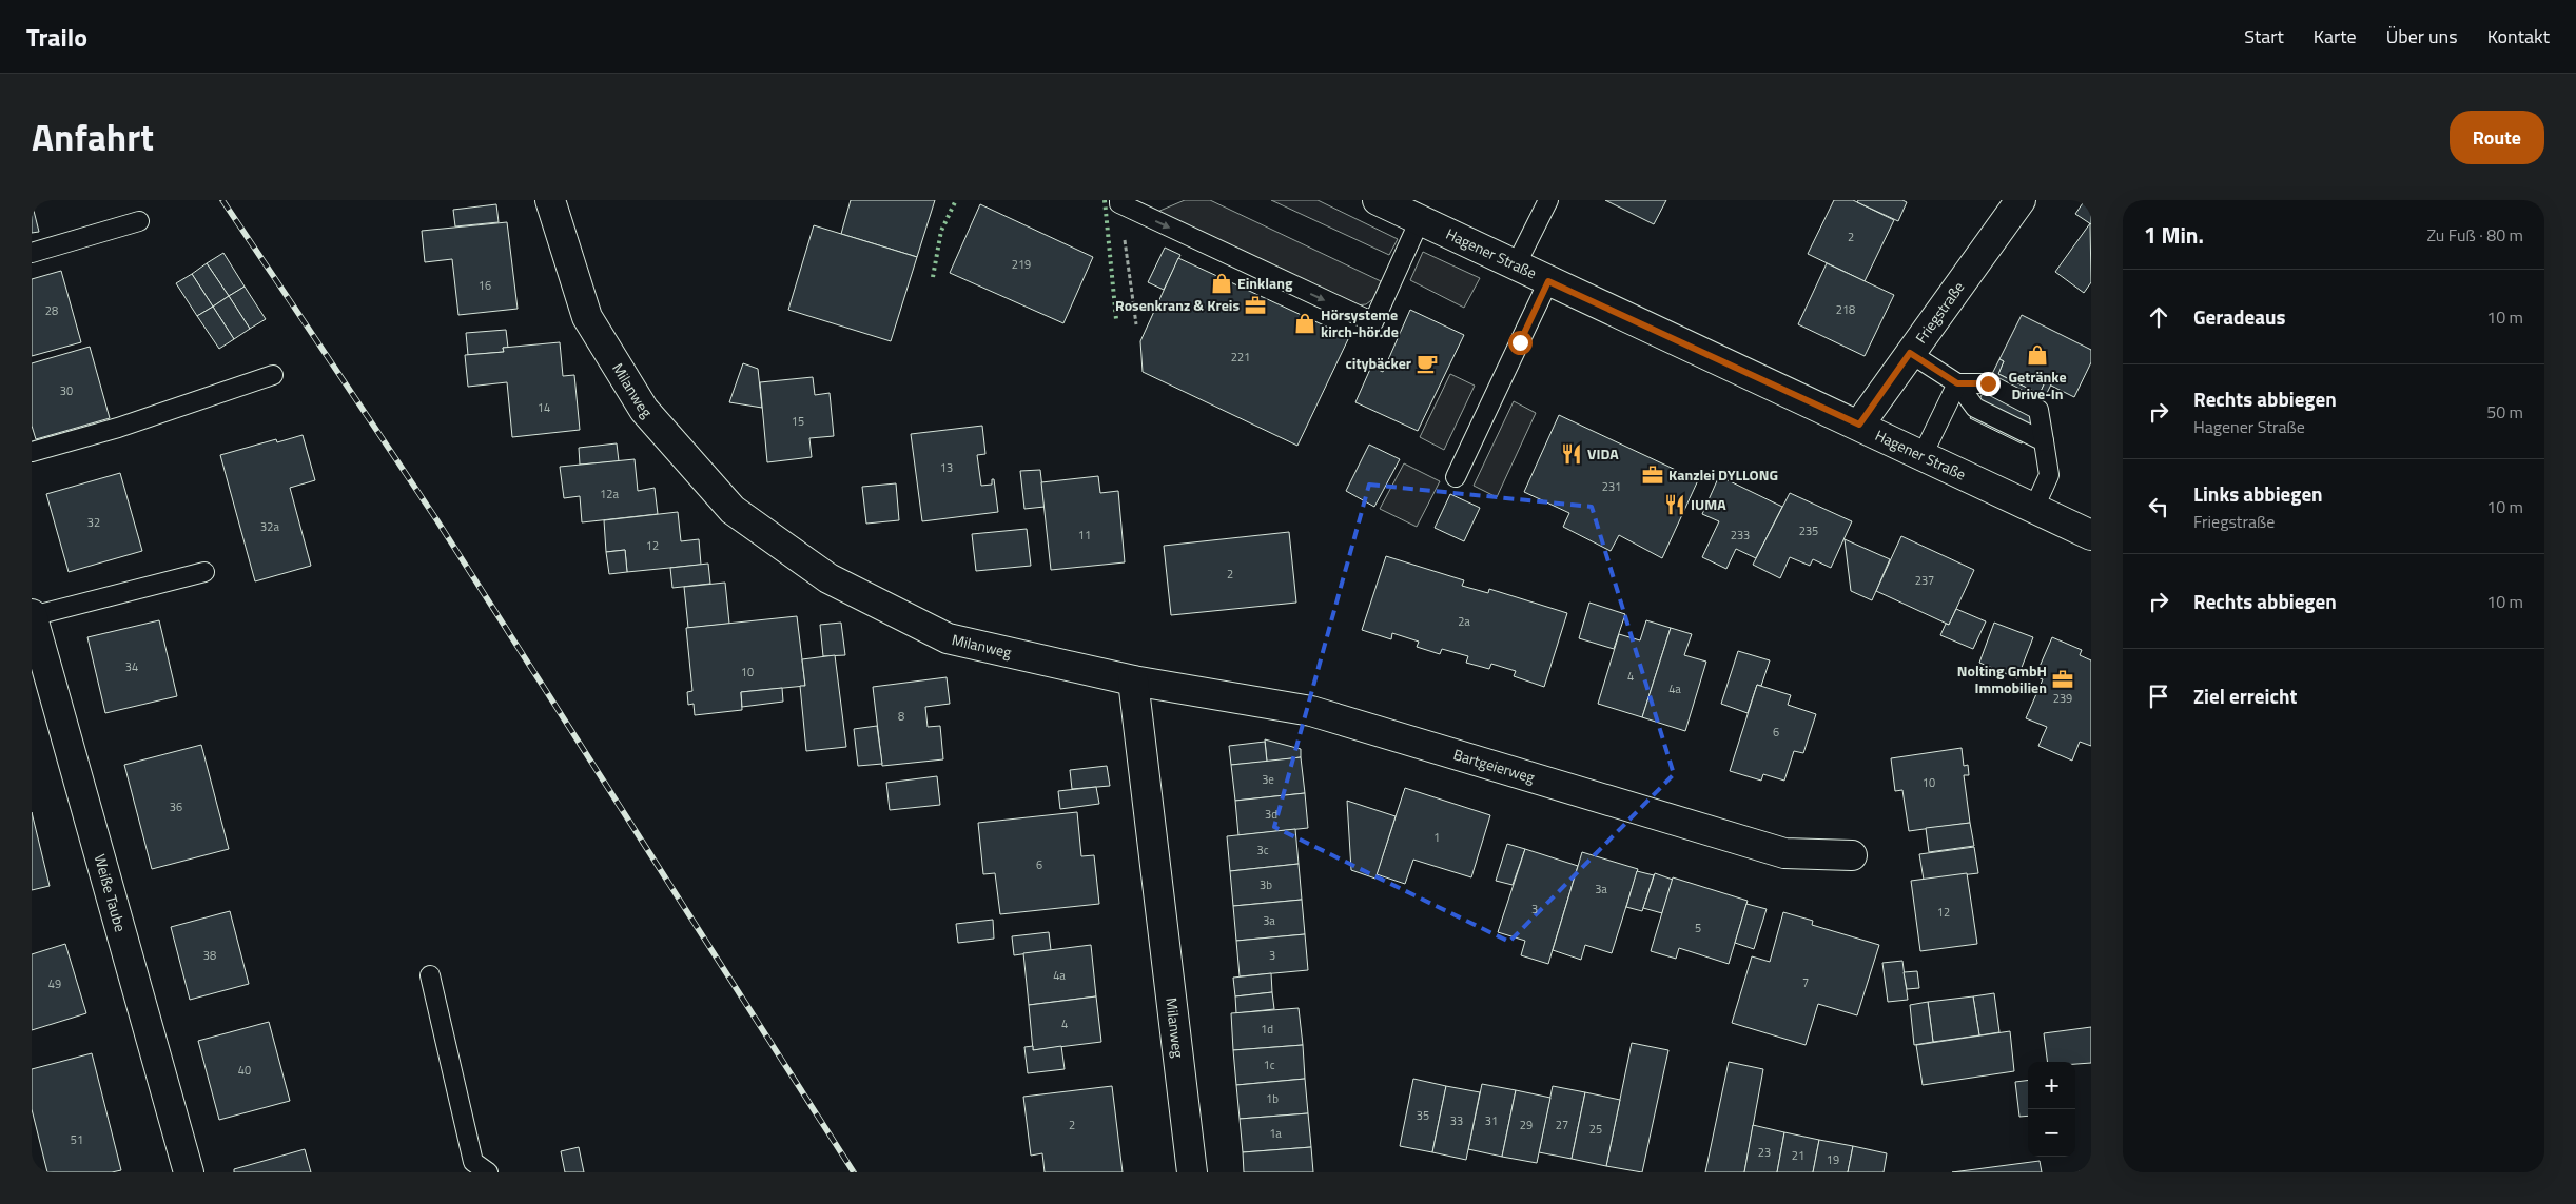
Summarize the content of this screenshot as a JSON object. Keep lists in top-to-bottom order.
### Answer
{
  "streets": {
    "street": [
      "Hagener Straße",
      "Friegstraße",
      "Milanweg",
      "Bartgeierweg",
      "Weiße Taube"
    ]
  },
  "crossings": [
    ["Hagener Straße", "Friegstraße"],
    ["Milanweg", "Bartgeierweg"]
  ],
  "places": {
    "shop": ["Einklang", "Hörsysteme kirch-hör.de", "Getränke Drive-In"],
    "office": ["Rosenkranz & Kreis", "Kanzlei DYLLONG", "Nolting GmbH Immobilien"],
    "cafe": ["citybäcker"],
    "restaurant": ["VIDA", "IUMA"]
  },
  "house_numbers": [
    "2",
    "219",
    "16",
    "218",
    "28",
    "221",
    "30",
    "14",
    "15",
    "13",
    "231",
    "12a",
    "32",
    "32a",
    "235",
    "11",
    "233",
    "12",
    "2",
    "237",
    "2a",
    "34",
    "10",
    "4",
    "4a",
    "239",
    "8",
    "6",
    "3e",
    "10",
    "36",
    "3d",
    "1",
    "3c",
    "6",
    "3b",
    "3a",
    "3",
    "12",
    "3a",
    "5",
    "38",
    "3",
    "4a",
    "7",
    "49",
    "4",
    "1d",
    "1c",
    "40",
    "1b",
    "35",
    "33",
    "31",
    "2",
    "29",
    "27",
    "25",
    "1a",
    "51",
    "23",
    "21",
    "19"
  ],
  "page": {
    "header": "Trailo",
    "nav": [
      "Start",
      "Karte",
      "Über uns",
      "Kontakt"
    ],
    "title": "Anfahrt",
    "buttons": "Route",
    "heading": ["1 Min.", "Zu Fuß · 80 m"],
    "list": [
      ["Geradeaus", "10 m"],
      ["Rechts abbiegen", "Hagener Straße", "50 m"],
      ["Links abbiegen", "Friegstraße", "10 m"],
      ["Rechts abbiegen", "10 m"],
      "Ziel erreicht"
    ],
    "map_buttons": ["+", "−"]
  }
}
